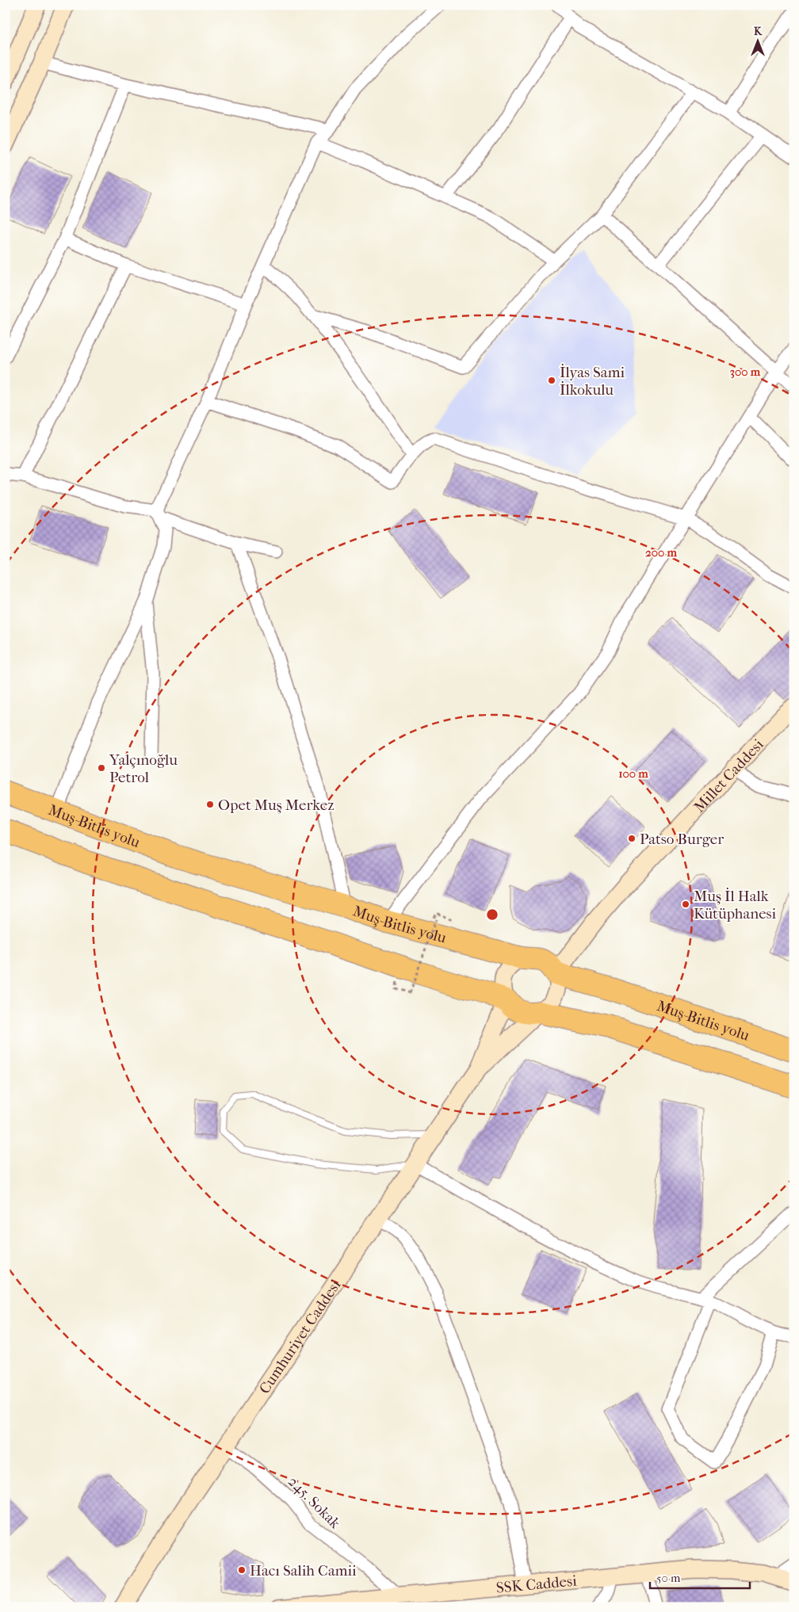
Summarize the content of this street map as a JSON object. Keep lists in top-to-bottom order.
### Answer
{
  "streets": {
    "highway": ["Muş-Bitlis yolu"],
    "street": [
      "Millet Caddesi",
      "Cumhuriyet Caddesi",
      "245. Sokak",
      "SSK Caddesi"
    ]
  },
  "crossings": [
    ["Millet Caddesi", "Muş-Bitlis yolu"],
    ["Millet Caddesi", "Cumhuriyet Caddesi"],
    ["Muş-Bitlis yolu", "Cumhuriyet Caddesi"],
    ["Cumhuriyet Caddesi", "245. Sokak"],
    ["245. Sokak", "SSK Caddesi"]
  ],
  "places": [
    "İlyas Sami İlkokulu",
    "Yalçınoğlu Petrol",
    "Opet Muş Merkez",
    "Patso Burger",
    "Muş İl Halk Kütüphanesi",
    "Hacı Salih Camii"
  ],
  "scale_bar": "50 m",
  "north": "top",
  "rings": ["300 m", "200 m", "100 m"]
}
